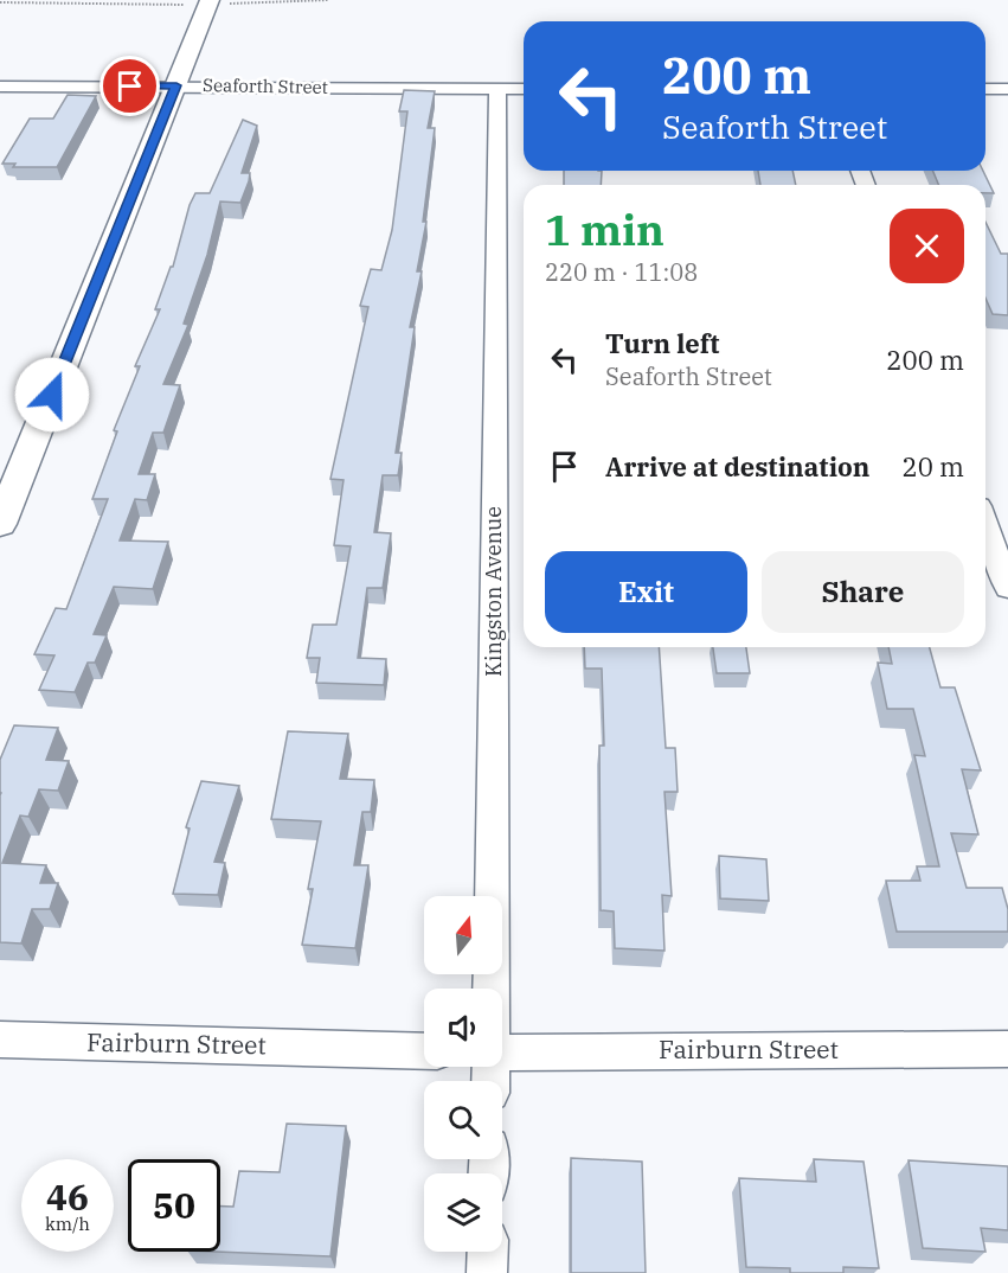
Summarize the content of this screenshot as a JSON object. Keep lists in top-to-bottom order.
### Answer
{
  "streets": {
    "street": ["Seaforth Street", "Kingston Avenue", "Fairburn Street"]
  },
  "crossings": [
    ["Seaforth Street", "Kingston Avenue"]
  ],
  "north": "top",
  "page": {
    "turn": ["200 m", "Seaforth Street"],
    "heading": ["1 min", "220 m · 11:08"],
    "list": [
      {
        "name": "Turn left",
        "note": "Seaforth Street",
        "value": "200 m"
      },
      {
        "name": "Arrive at destination",
        "value": "20 m"
      }
    ],
    "buttons": ["Exit", "Share"],
    "speed": "46 km/h",
    "limit": "50"
  }
}
